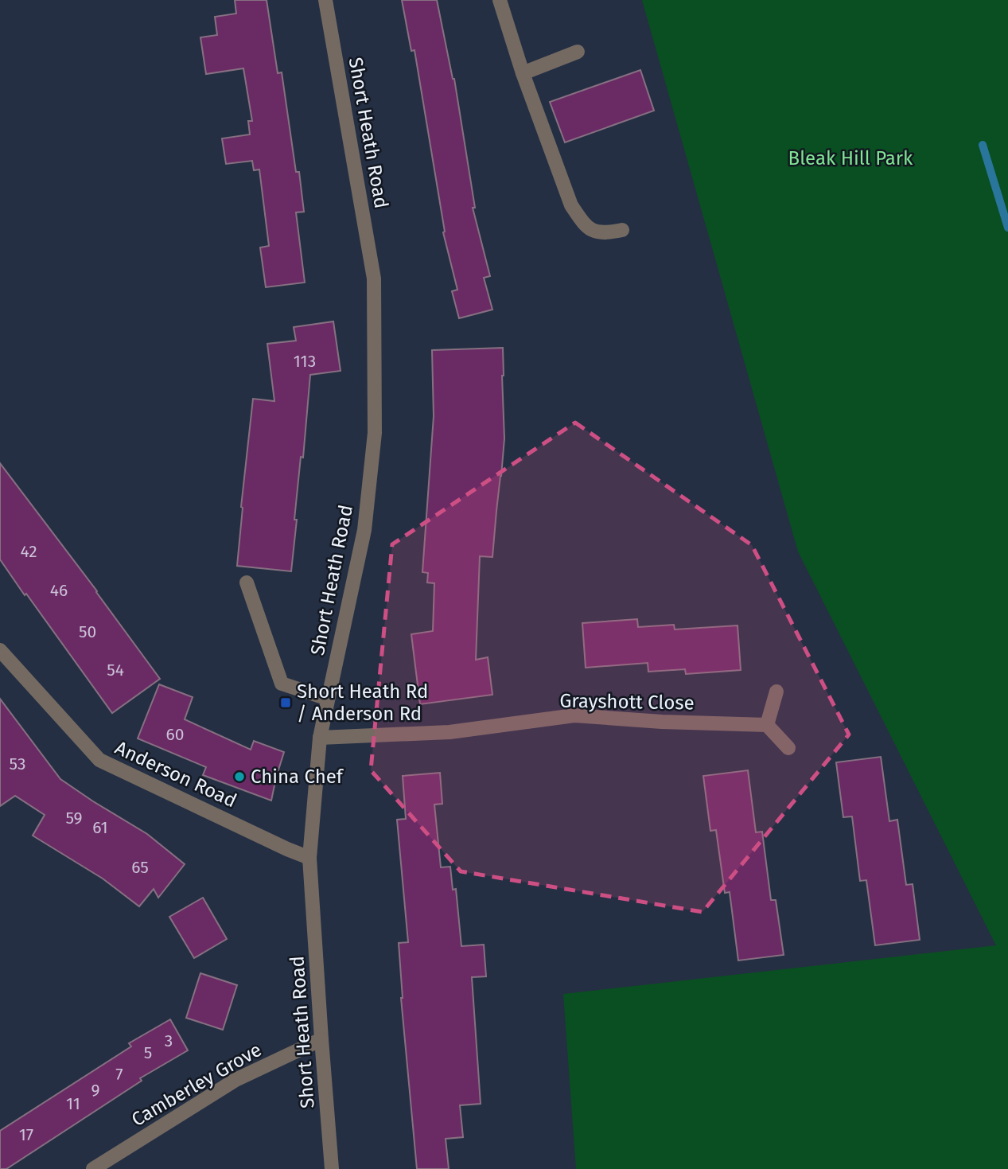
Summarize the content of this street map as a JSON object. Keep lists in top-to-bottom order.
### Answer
{
  "streets": {
    "street": [
      "Short Heath Road",
      "Grayshott Close",
      "Anderson Road",
      "Camberley Grove"
    ]
  },
  "crossings": [
    ["Short Heath Road", "Grayshott Close"],
    ["Short Heath Road", "Anderson Road"],
    ["Short Heath Road", "Camberley Grove"]
  ],
  "parks": ["Bleak Hill Park"],
  "places": {
    "transit": ["Short Heath Rd / Anderson Rd"],
    "other": ["China Chef"]
  },
  "house_numbers": [
    "113",
    "42",
    "46",
    "50",
    "54",
    "60",
    "53",
    "59",
    "61",
    "65",
    "3",
    "5",
    "7",
    "9",
    "11",
    "17"
  ]
}
